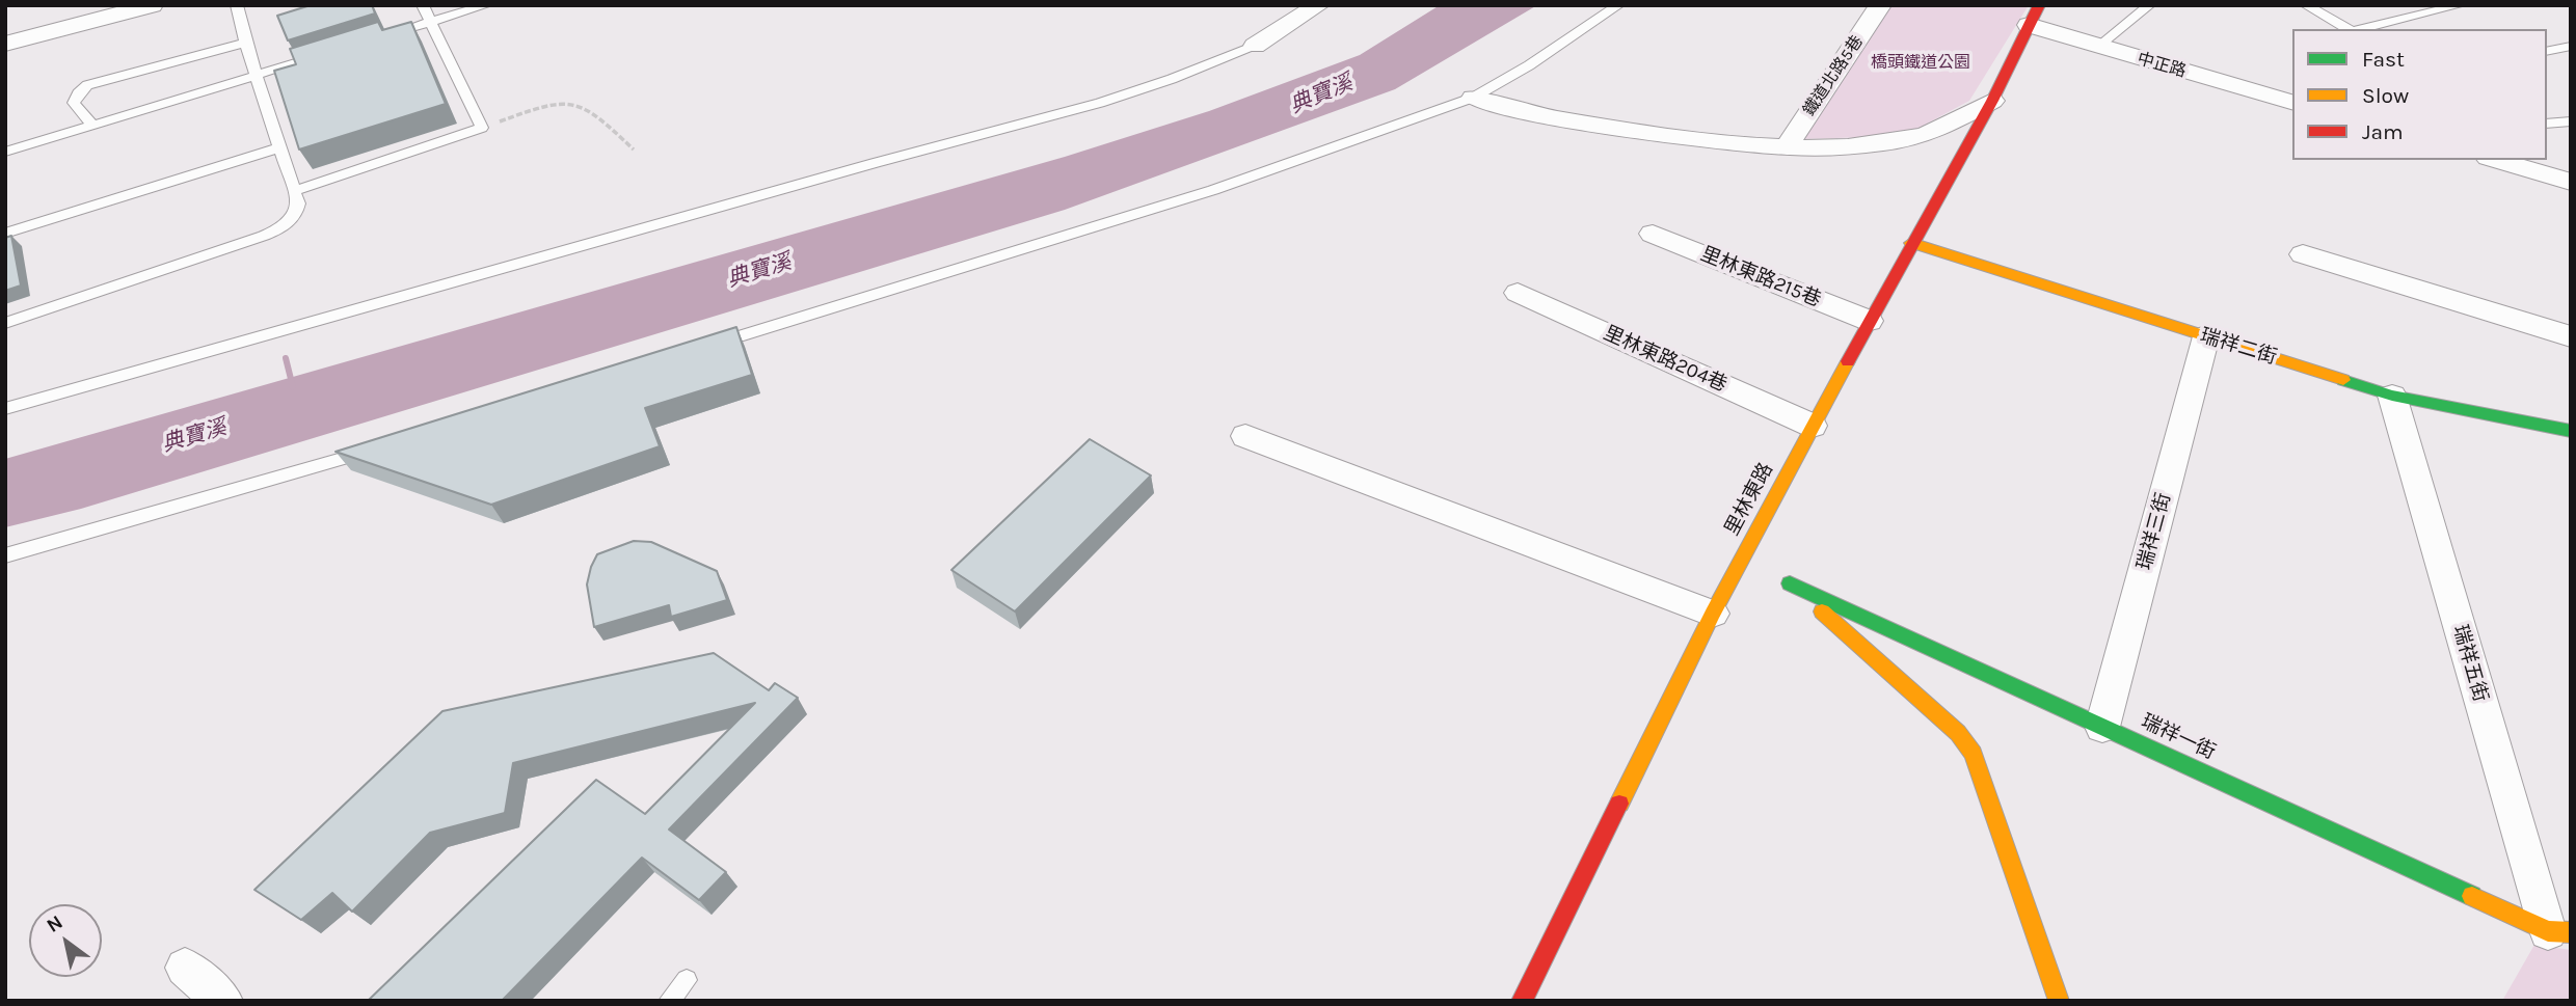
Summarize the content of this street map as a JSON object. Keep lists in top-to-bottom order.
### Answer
{
  "streets": {
    "street": [
      "中正路",
      "鐵道北路5巷",
      "里林東路215巷",
      "瑞祥二街",
      "里林東路204巷",
      "里林東路",
      "瑞祥三街",
      "瑞祥五街",
      "瑞祥一街"
    ]
  },
  "crossings": [
    ["中正路", "里林東路"],
    ["里林東路215巷", "里林東路"],
    ["瑞祥二街", "里林東路"],
    ["瑞祥二街", "瑞祥三街"],
    ["瑞祥二街", "瑞祥五街"],
    ["里林東路204巷", "里林東路"],
    ["瑞祥三街", "瑞祥一街"],
    ["瑞祥五街", "瑞祥一街"]
  ],
  "water": ["典寶溪"],
  "parks": ["橋頭鐵道公園"],
  "legend": ["Fast", "Slow", "Jam"],
  "north": "top left"
}
